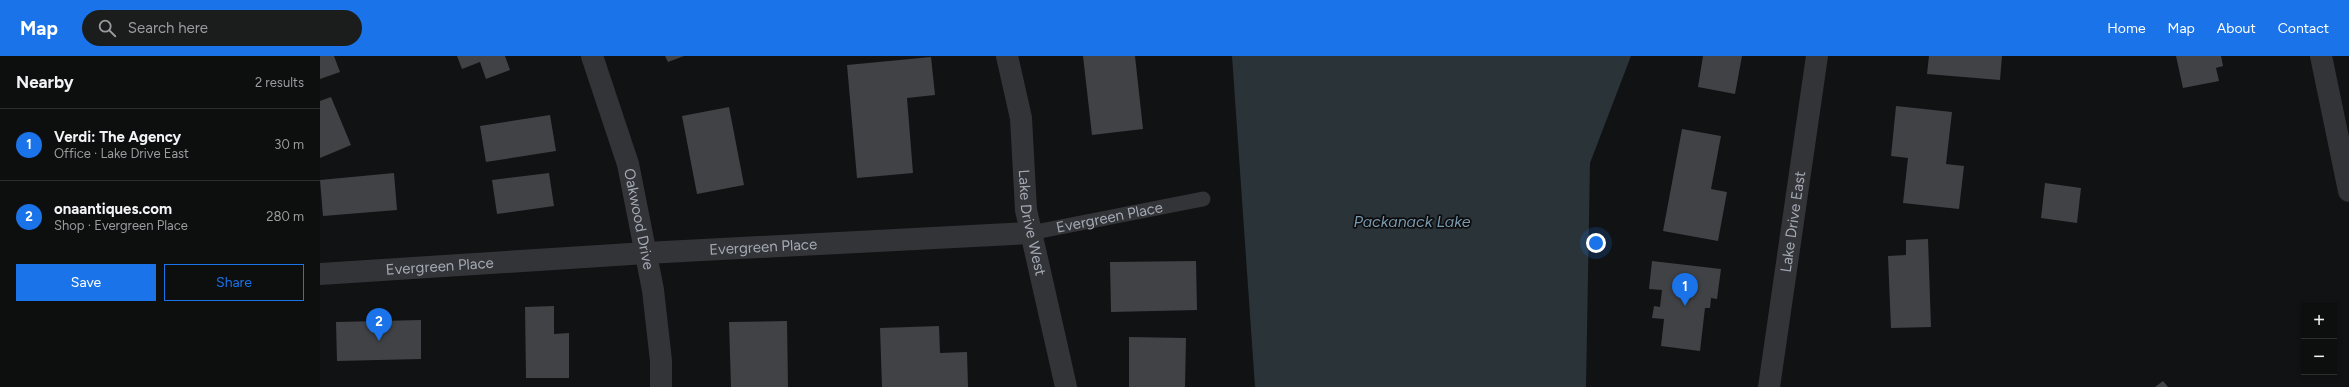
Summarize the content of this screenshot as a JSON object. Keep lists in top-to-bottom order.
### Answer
{
  "streets": {
    "street": [
      "Evergreen Place",
      "Oakwood Drive",
      "Lake Drive East",
      "Lake Drive West"
    ]
  },
  "crossings": [
    ["Evergreen Place", "Oakwood Drive"],
    ["Evergreen Place", "Lake Drive West"]
  ],
  "water": ["Packanack Lake"],
  "page": {
    "header": "Map",
    "search": "Search here",
    "nav": [
      "Home",
      "Map",
      "About",
      "Contact"
    ],
    "heading": ["Nearby", "2 results"],
    "list": [
      {
        "mark": "1",
        "name": "Verdi: The Agency",
        "note": "Office · Lake Drive East",
        "value": "30 m"
      },
      {
        "mark": "2",
        "name": "onaantiques.com",
        "note": "Shop · Evergreen Place",
        "value": "280 m"
      }
    ],
    "buttons": ["Save", "Share"],
    "pins": ["1", "2"],
    "map_buttons": ["+", "−"]
  }
}
